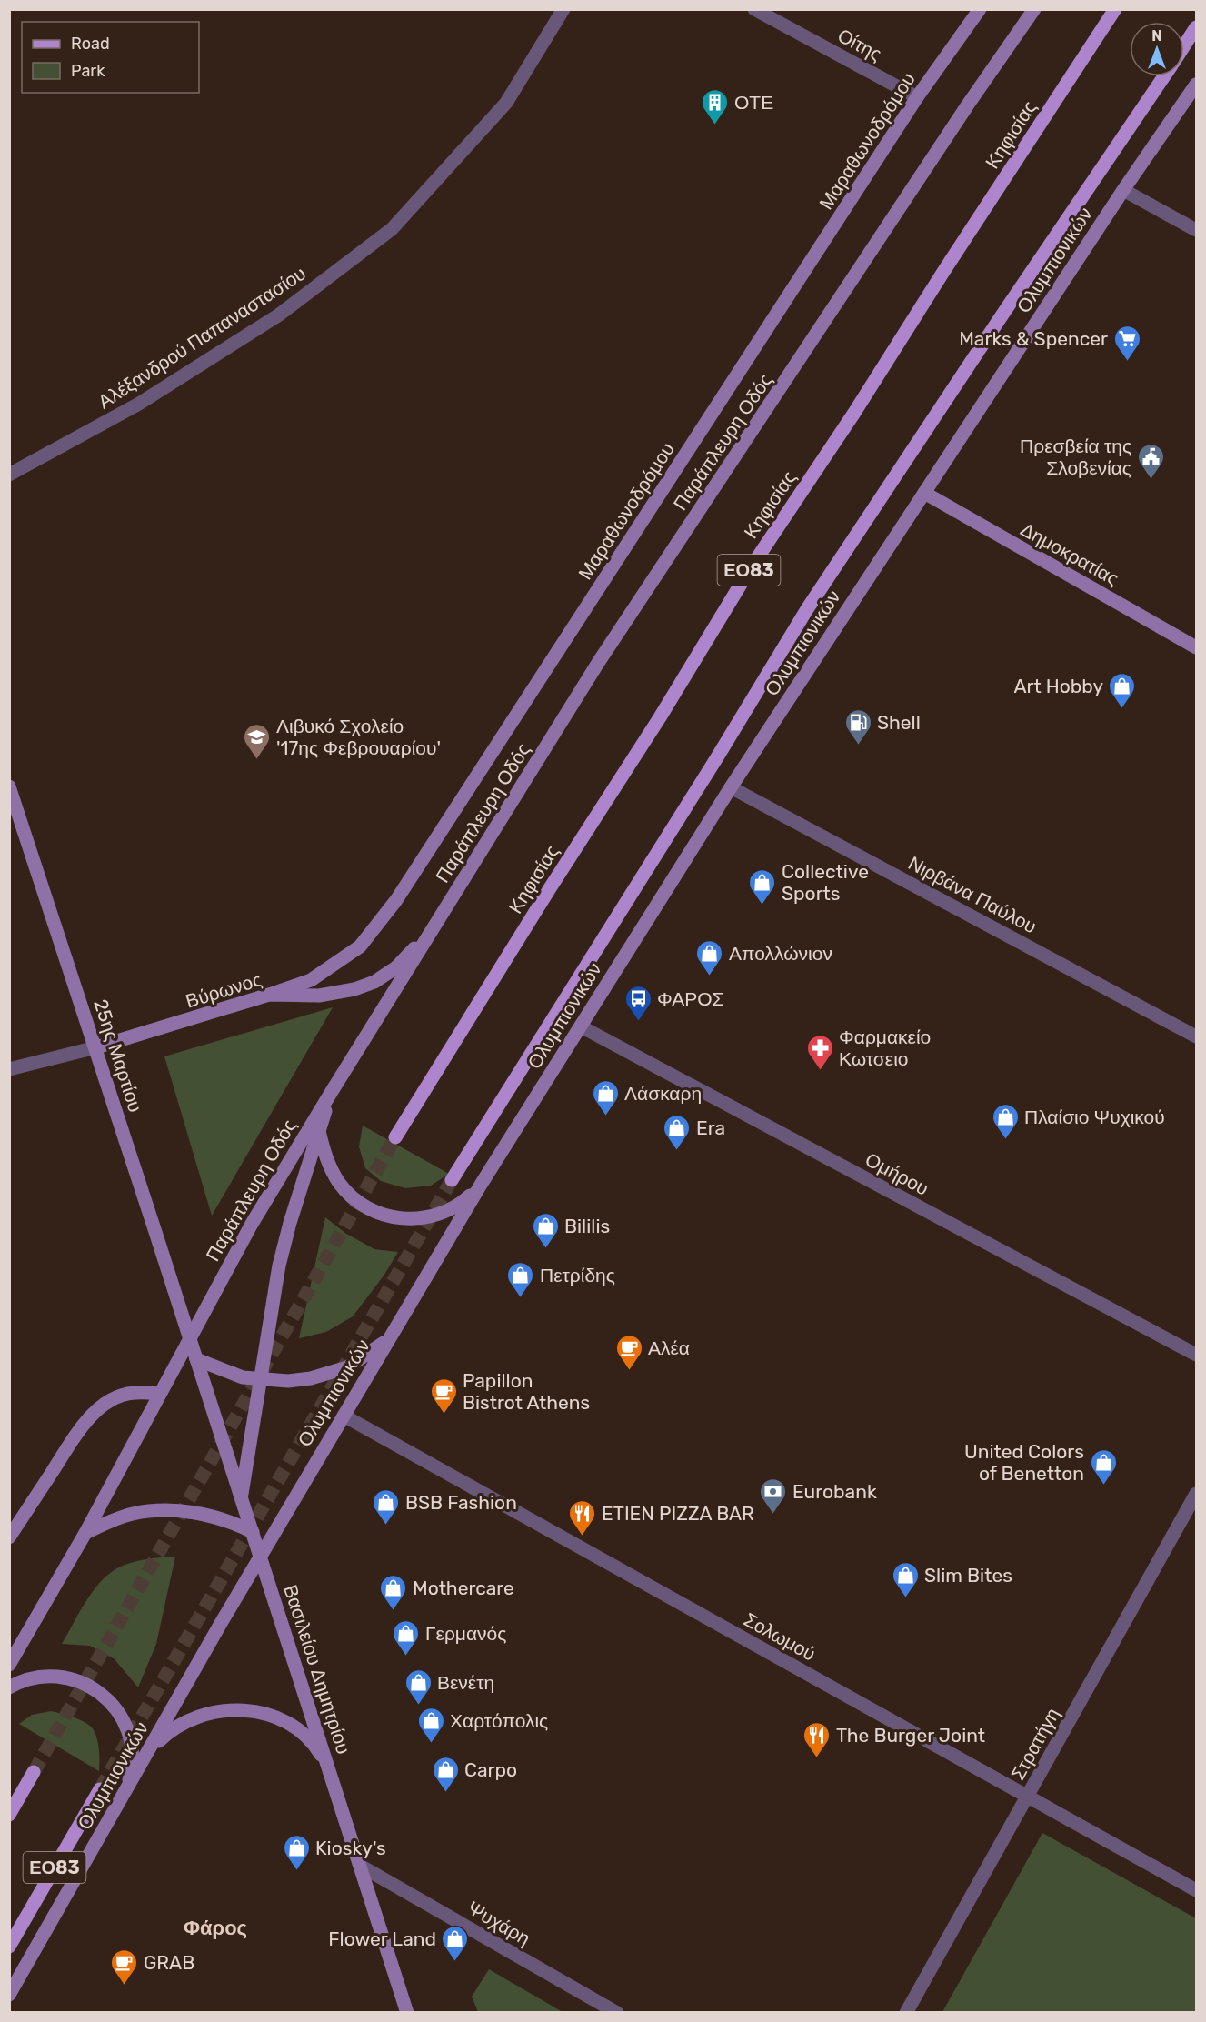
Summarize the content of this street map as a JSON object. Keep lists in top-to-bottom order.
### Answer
{
  "streets": {
    "main road": ["Κηφισίας", "ΕΟ83"],
    "street": [
      "Οίτης",
      "Μαραθωνοδρόμου",
      "Ολυμπιονικών",
      "Αλέξανδρού Παπαναστασίου",
      "Παράπλευρη Οδός",
      "Δημοκρατίας",
      "Νιρβάνα Παύλου",
      "Βύρωνος",
      "25ης Μαρτίου",
      "Ομήρου",
      "Σολωμού",
      "Βασιλείου Δημητρίου",
      "Στρατήγη",
      "Ψυχάρη"
    ]
  },
  "crossings": [
    ["Οίτης", "Μαραθωνοδρόμου"],
    ["Μαραθωνοδρόμου", "Βύρωνος"],
    ["Ολυμπιονικών", "Δημοκρατίας"],
    ["Ολυμπιονικών", "Νιρβάνα Παύλου"],
    ["Ολυμπιονικών", "Ομήρου"],
    ["Ολυμπιονικών", "Σολωμού"],
    ["Ολυμπιονικών", "Βασιλείου Δημητρίου"],
    ["Παράπλευρη Οδός", "Βύρωνος"],
    ["Παράπλευρη Οδός", "25ης Μαρτίου"],
    ["Παράπλευρη Οδός", "Βασιλείου Δημητρίου"],
    ["Βύρωνος", "25ης Μαρτίου"],
    ["25ης Μαρτίου", "Βασιλείου Δημητρίου"],
    ["Σολωμού", "Στρατήγη"],
    ["Βασιλείου Δημητρίου", "Ψυχάρη"]
  ],
  "districts": ["Φάρος"],
  "places": {
    "building": ["ΟΤΕ"],
    "supermarket": ["Marks & Spencer"],
    "public building": ["Πρεσβεία της Σλοβενίας"],
    "shop": [
      "Art Hobby",
      "Collective Sports",
      "Απολλώνιον",
      "Λάσκαρη",
      "Πλαίσιο Ψυχικού",
      "Era",
      "Bililis",
      "Πετρίδης",
      "United Colors of Benetton",
      "BSB Fashion",
      "Slim Bites",
      "Mothercare",
      "Γερμανός",
      "Βενέτη",
      "Χαρτόπολις",
      "Carpo",
      "Kiosky's",
      "Flower Land"
    ],
    "fuel station": ["Shell"],
    "school or university": ["Λιβυκό Σχολείο '17ης Φεβρουαρίου'"],
    "bus stop": ["ΦΑΡΟΣ"],
    "pharmacy": ["Φαρμακείο Κωτσειο"],
    "cafe": ["Αλέα", "Papillon Bistrot Athens", "GRAB"],
    "bank": ["Eurobank"],
    "restaurant": ["ETIEN PIZZA BAR", "The Burger Joint"]
  },
  "legend": ["Road", "Park"],
  "north": "top"
}
